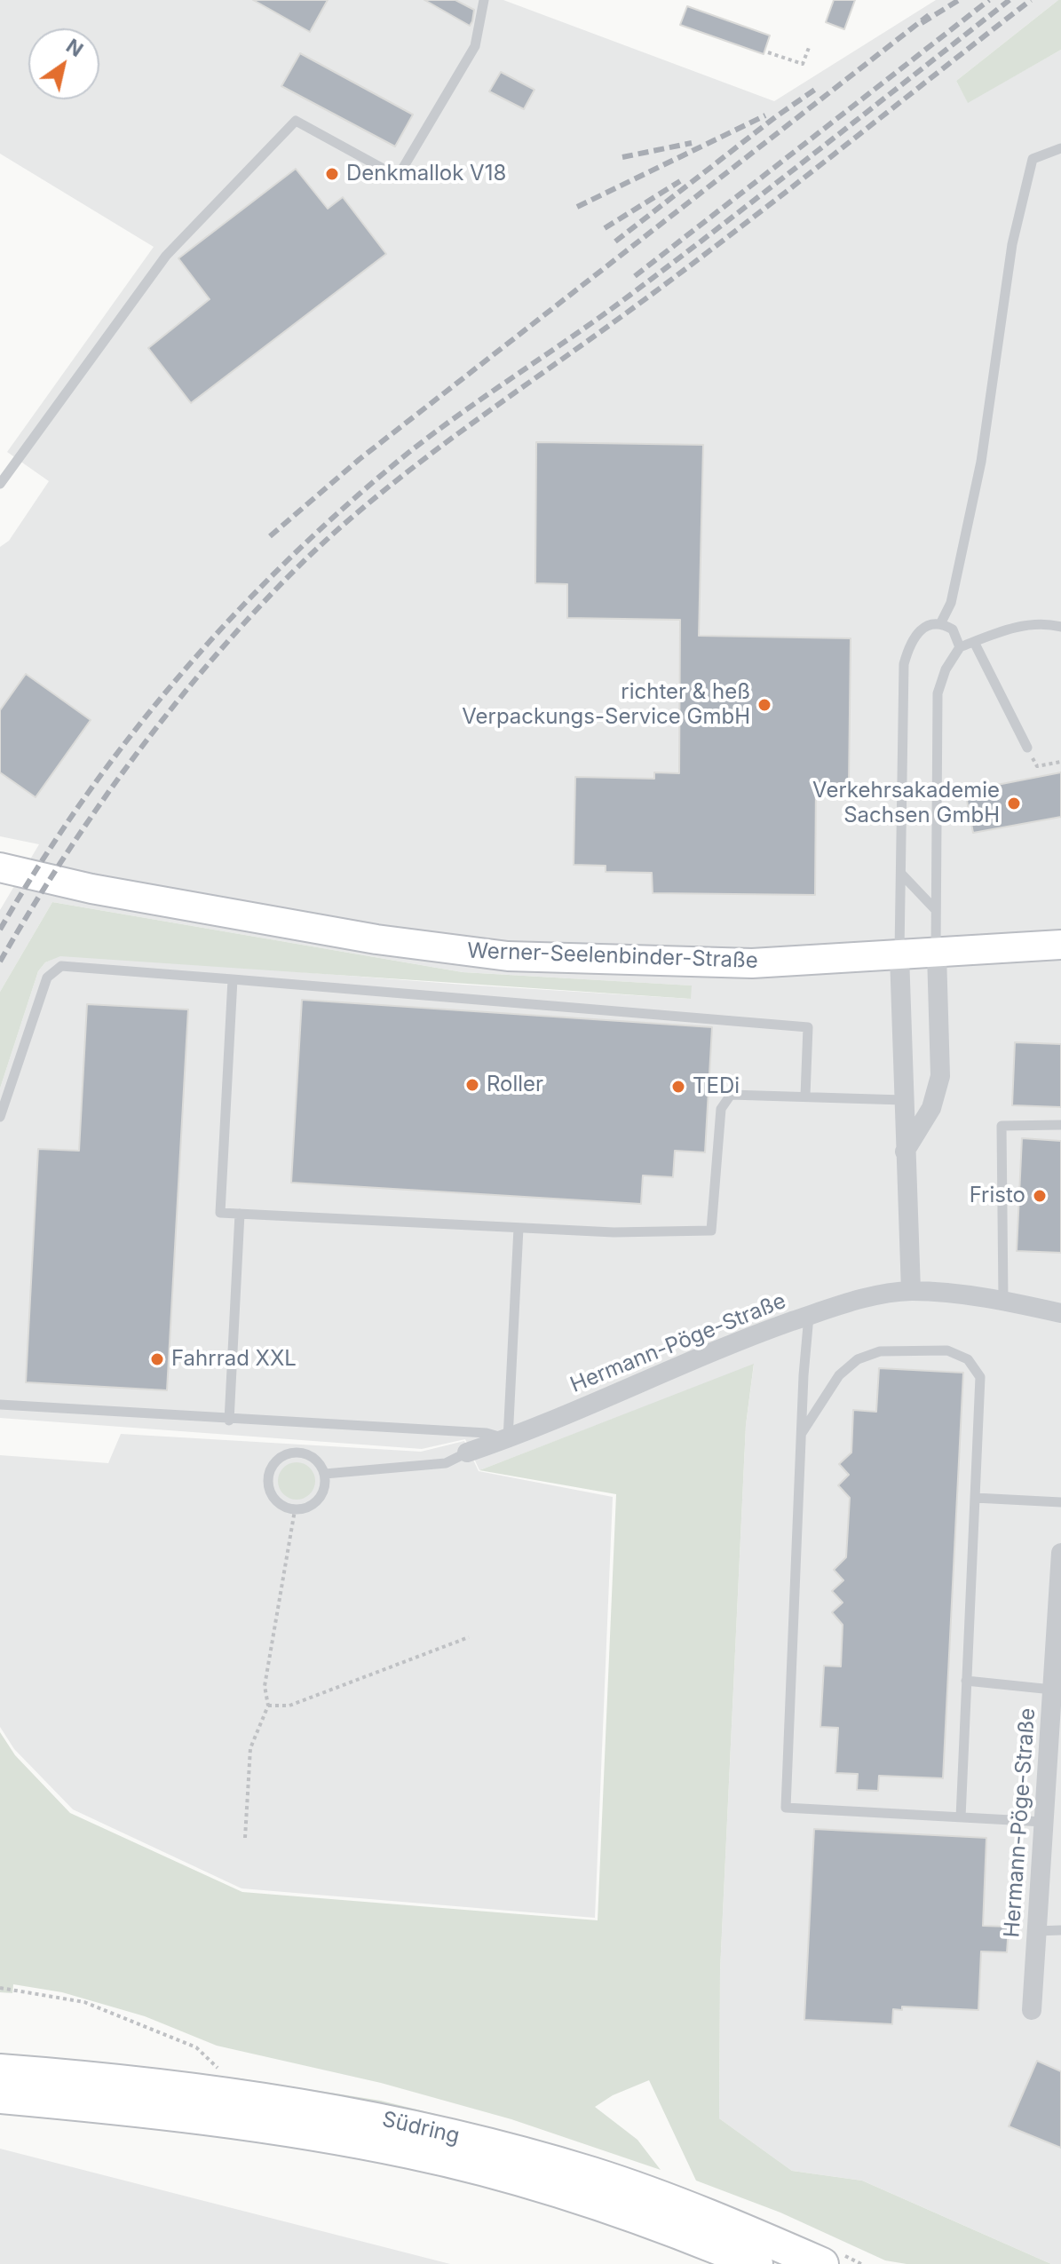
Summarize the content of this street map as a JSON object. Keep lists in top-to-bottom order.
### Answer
{
  "streets": {
    "main road": ["Werner-Seelenbinder-Straße", "Südring"],
    "street": ["Hermann-Pöge-Straße"]
  },
  "places": [
    "Denkmallok V18",
    "richter & heß Verpackungs-Service GmbH",
    "Verkehrsakademie Sachsen GmbH",
    "Roller",
    "TEDi",
    "Fristo",
    "Fahrrad XXL"
  ],
  "north": "top right"
}
